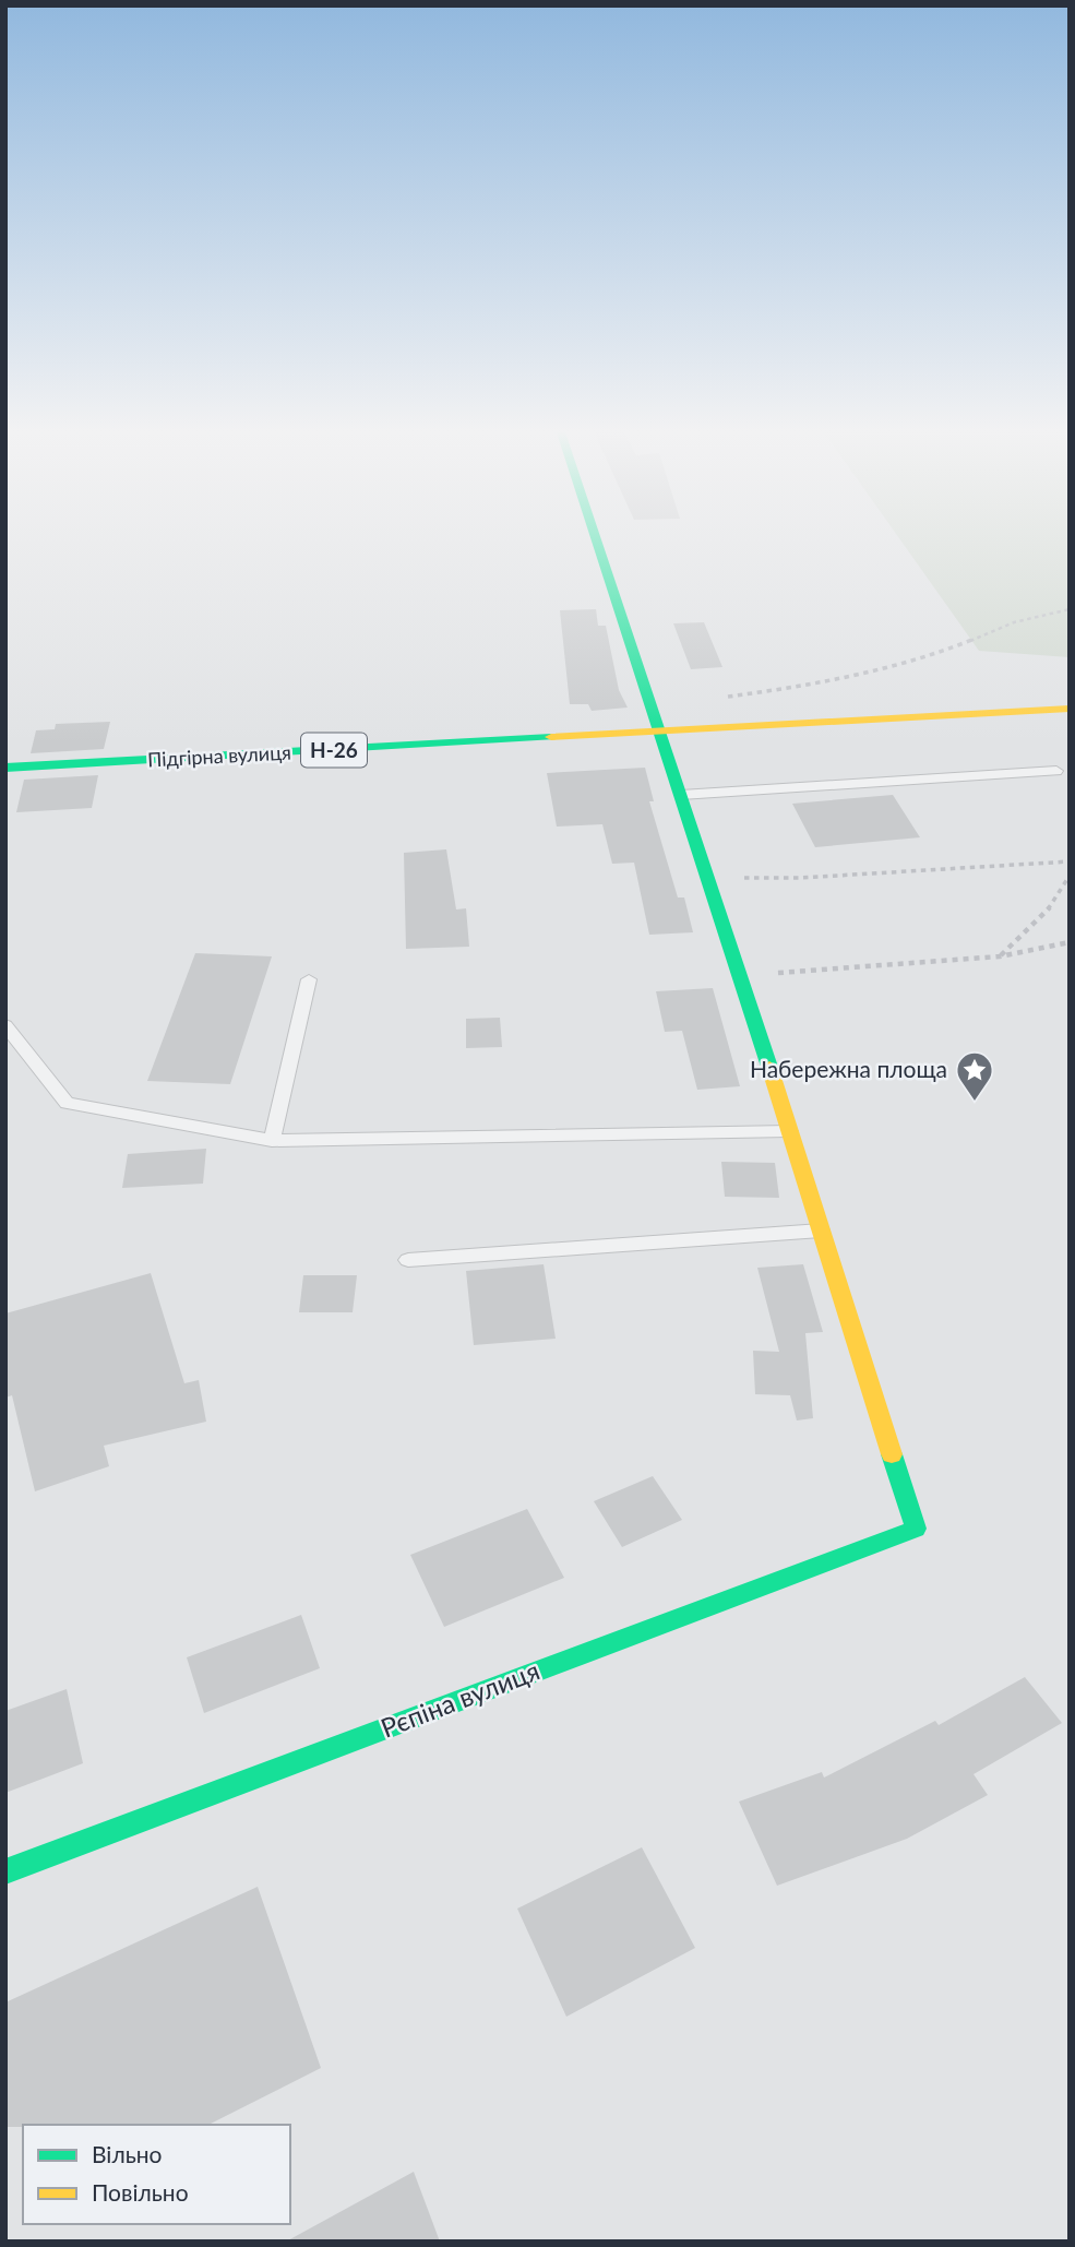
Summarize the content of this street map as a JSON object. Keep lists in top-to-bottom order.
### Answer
{
  "streets": {
    "street": ["Н-26", "Підгірна вулиця", "Рєпіна вулиця"]
  },
  "crossings": [
    ["Н-26", "Підгірна вулиця"]
  ],
  "places": {
    "place": ["Набережна площа"]
  },
  "legend": ["Вільно", "Повільно"]
}
